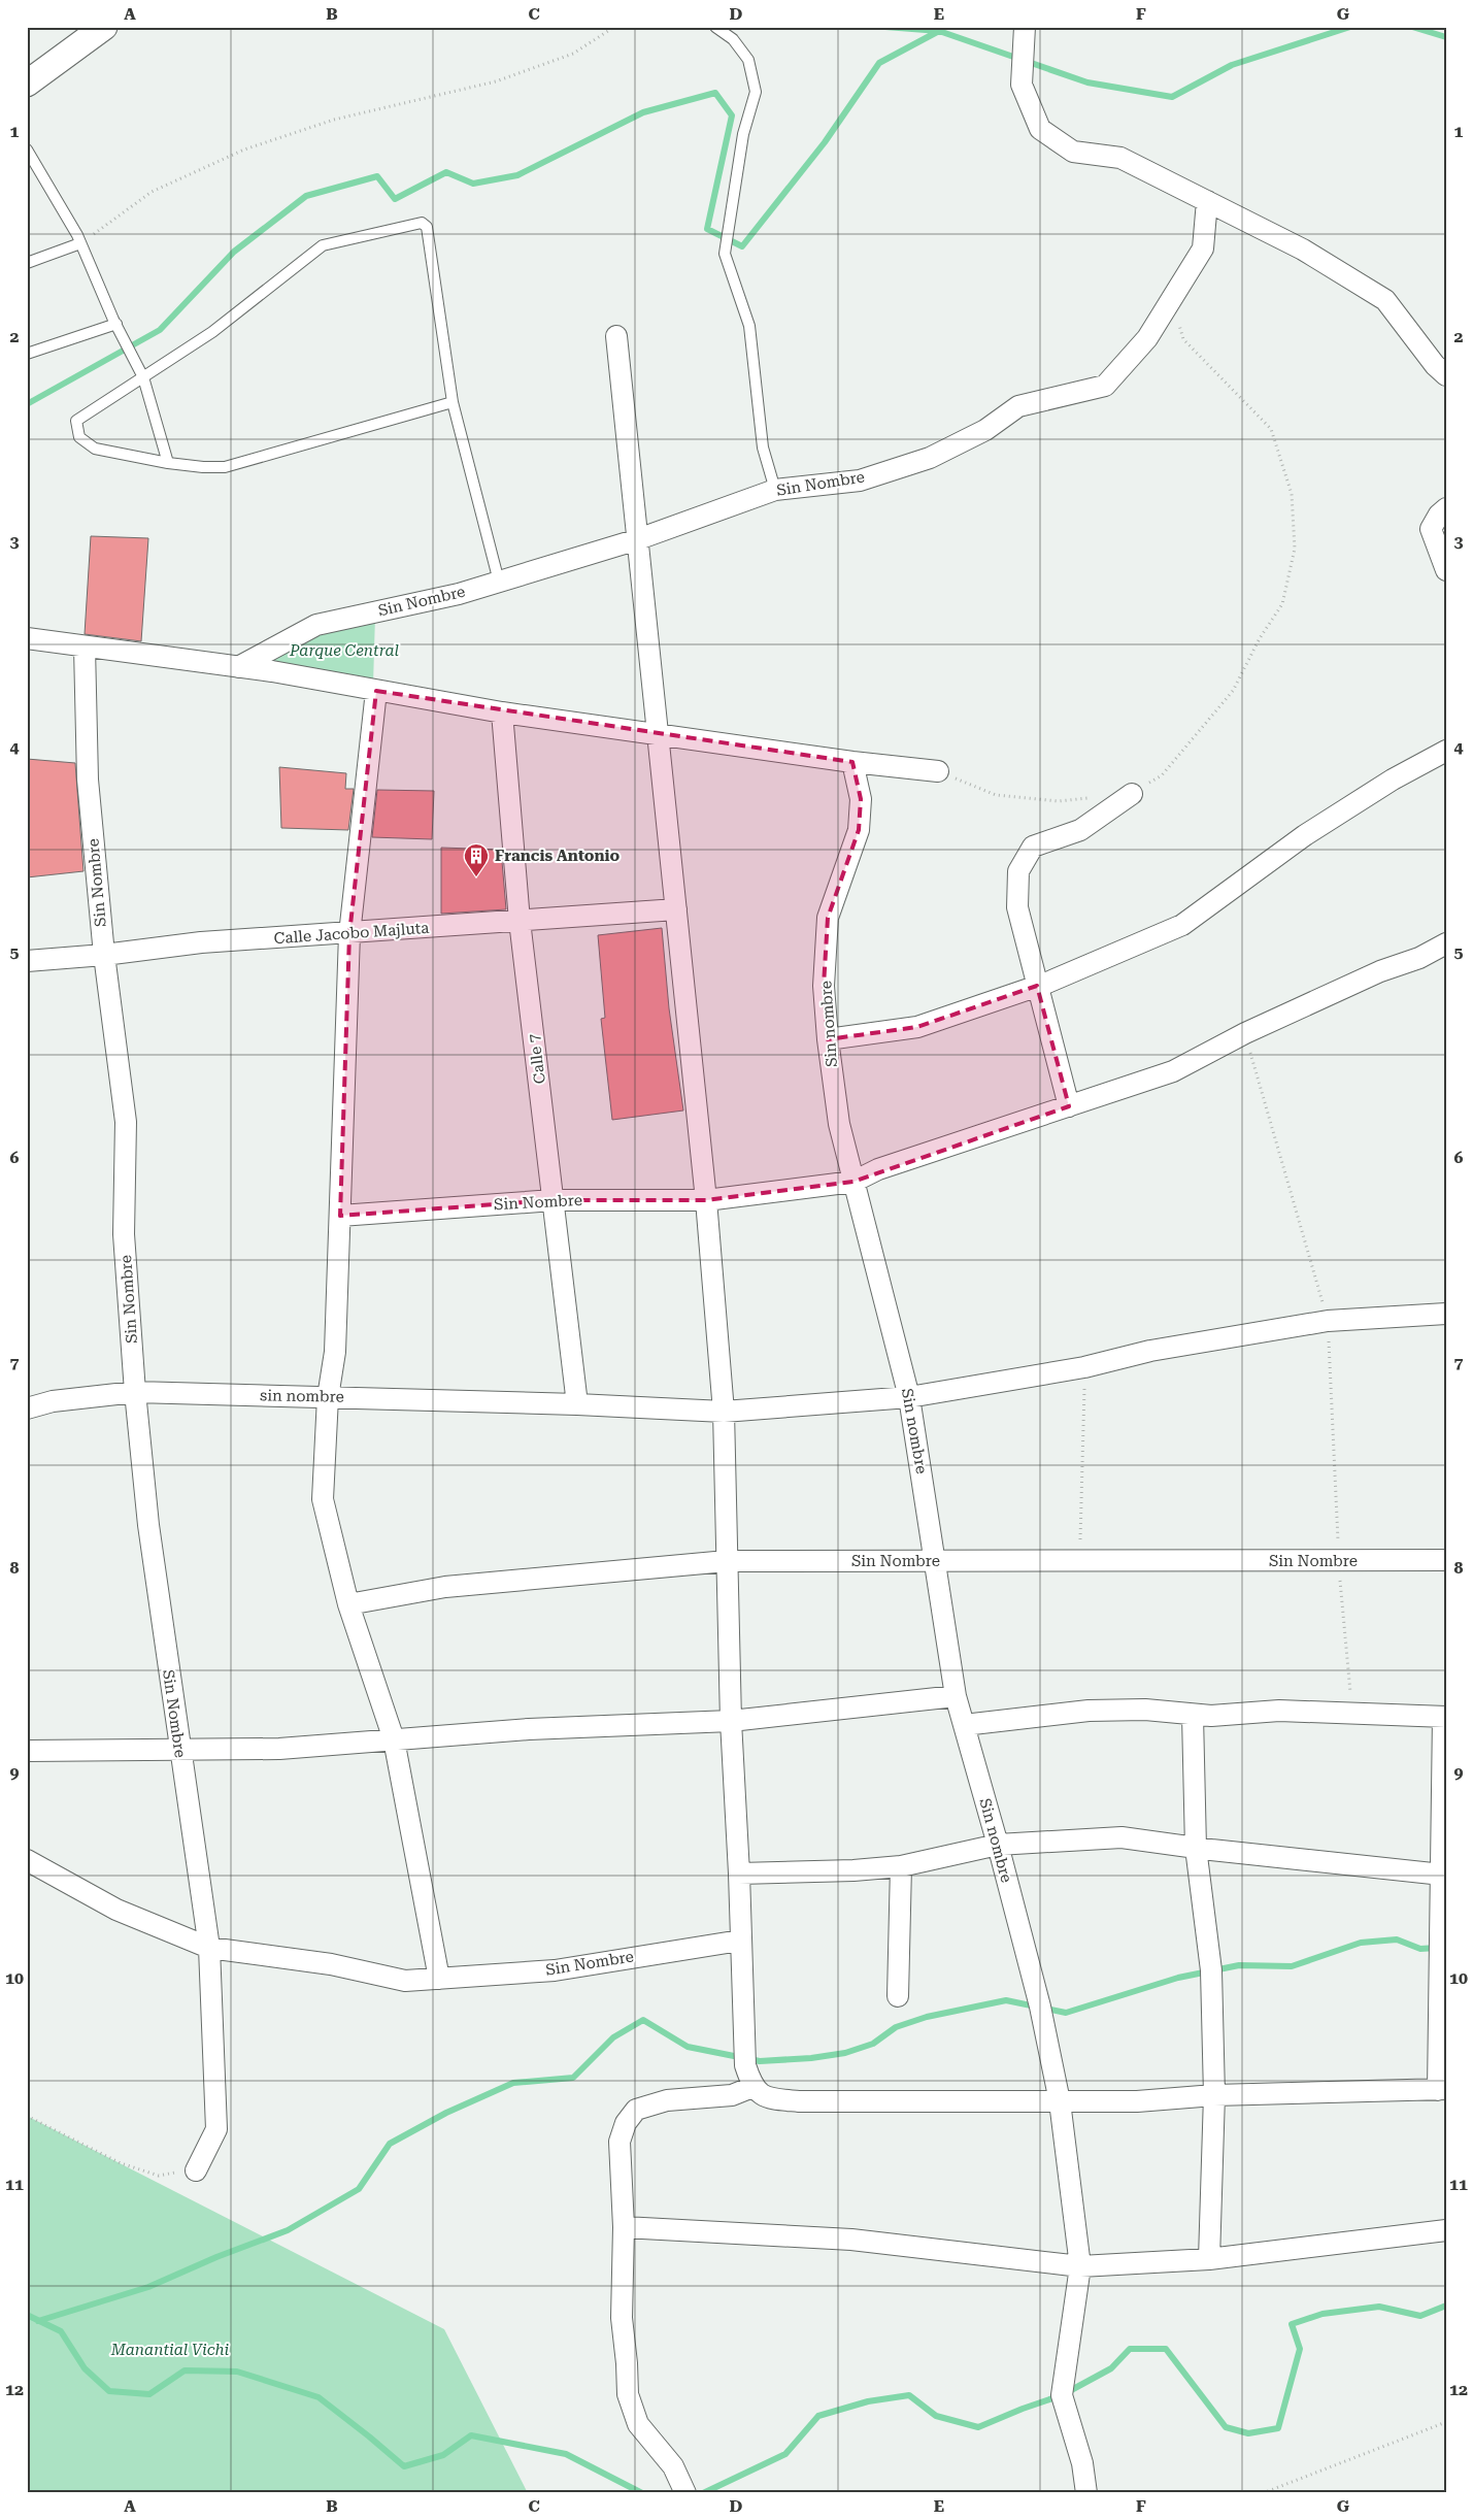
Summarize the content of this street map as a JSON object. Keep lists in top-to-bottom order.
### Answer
{
  "streets": {
    "street": [
      "Sin Nombre",
      "Calle Jacobo Majluta",
      "Sin nombre",
      "Calle 7",
      "sin nombre"
    ]
  },
  "crossings": [
    ["Sin Nombre", "Calle Jacobo Majluta"],
    ["Sin Nombre", "Sin nombre"],
    ["Sin Nombre", "Calle 7"],
    ["Sin Nombre", "sin nombre"],
    ["Calle Jacobo Majluta", "Calle 7"],
    ["Sin nombre", "sin nombre"],
    ["Calle 7", "sin nombre"]
  ],
  "parks": ["Parque Central", "Manantial Vichi"],
  "places": {
    "building": ["Francis Antonio"]
  },
  "grid": {
    "columns": [
      "A",
      "B",
      "C",
      "D",
      "E",
      "F",
      "G"
    ],
    "rows": [
      "1",
      "2",
      "3",
      "4",
      "5",
      "6",
      "7",
      "8",
      "9",
      "10",
      "11",
      "12"
    ]
  }
}
